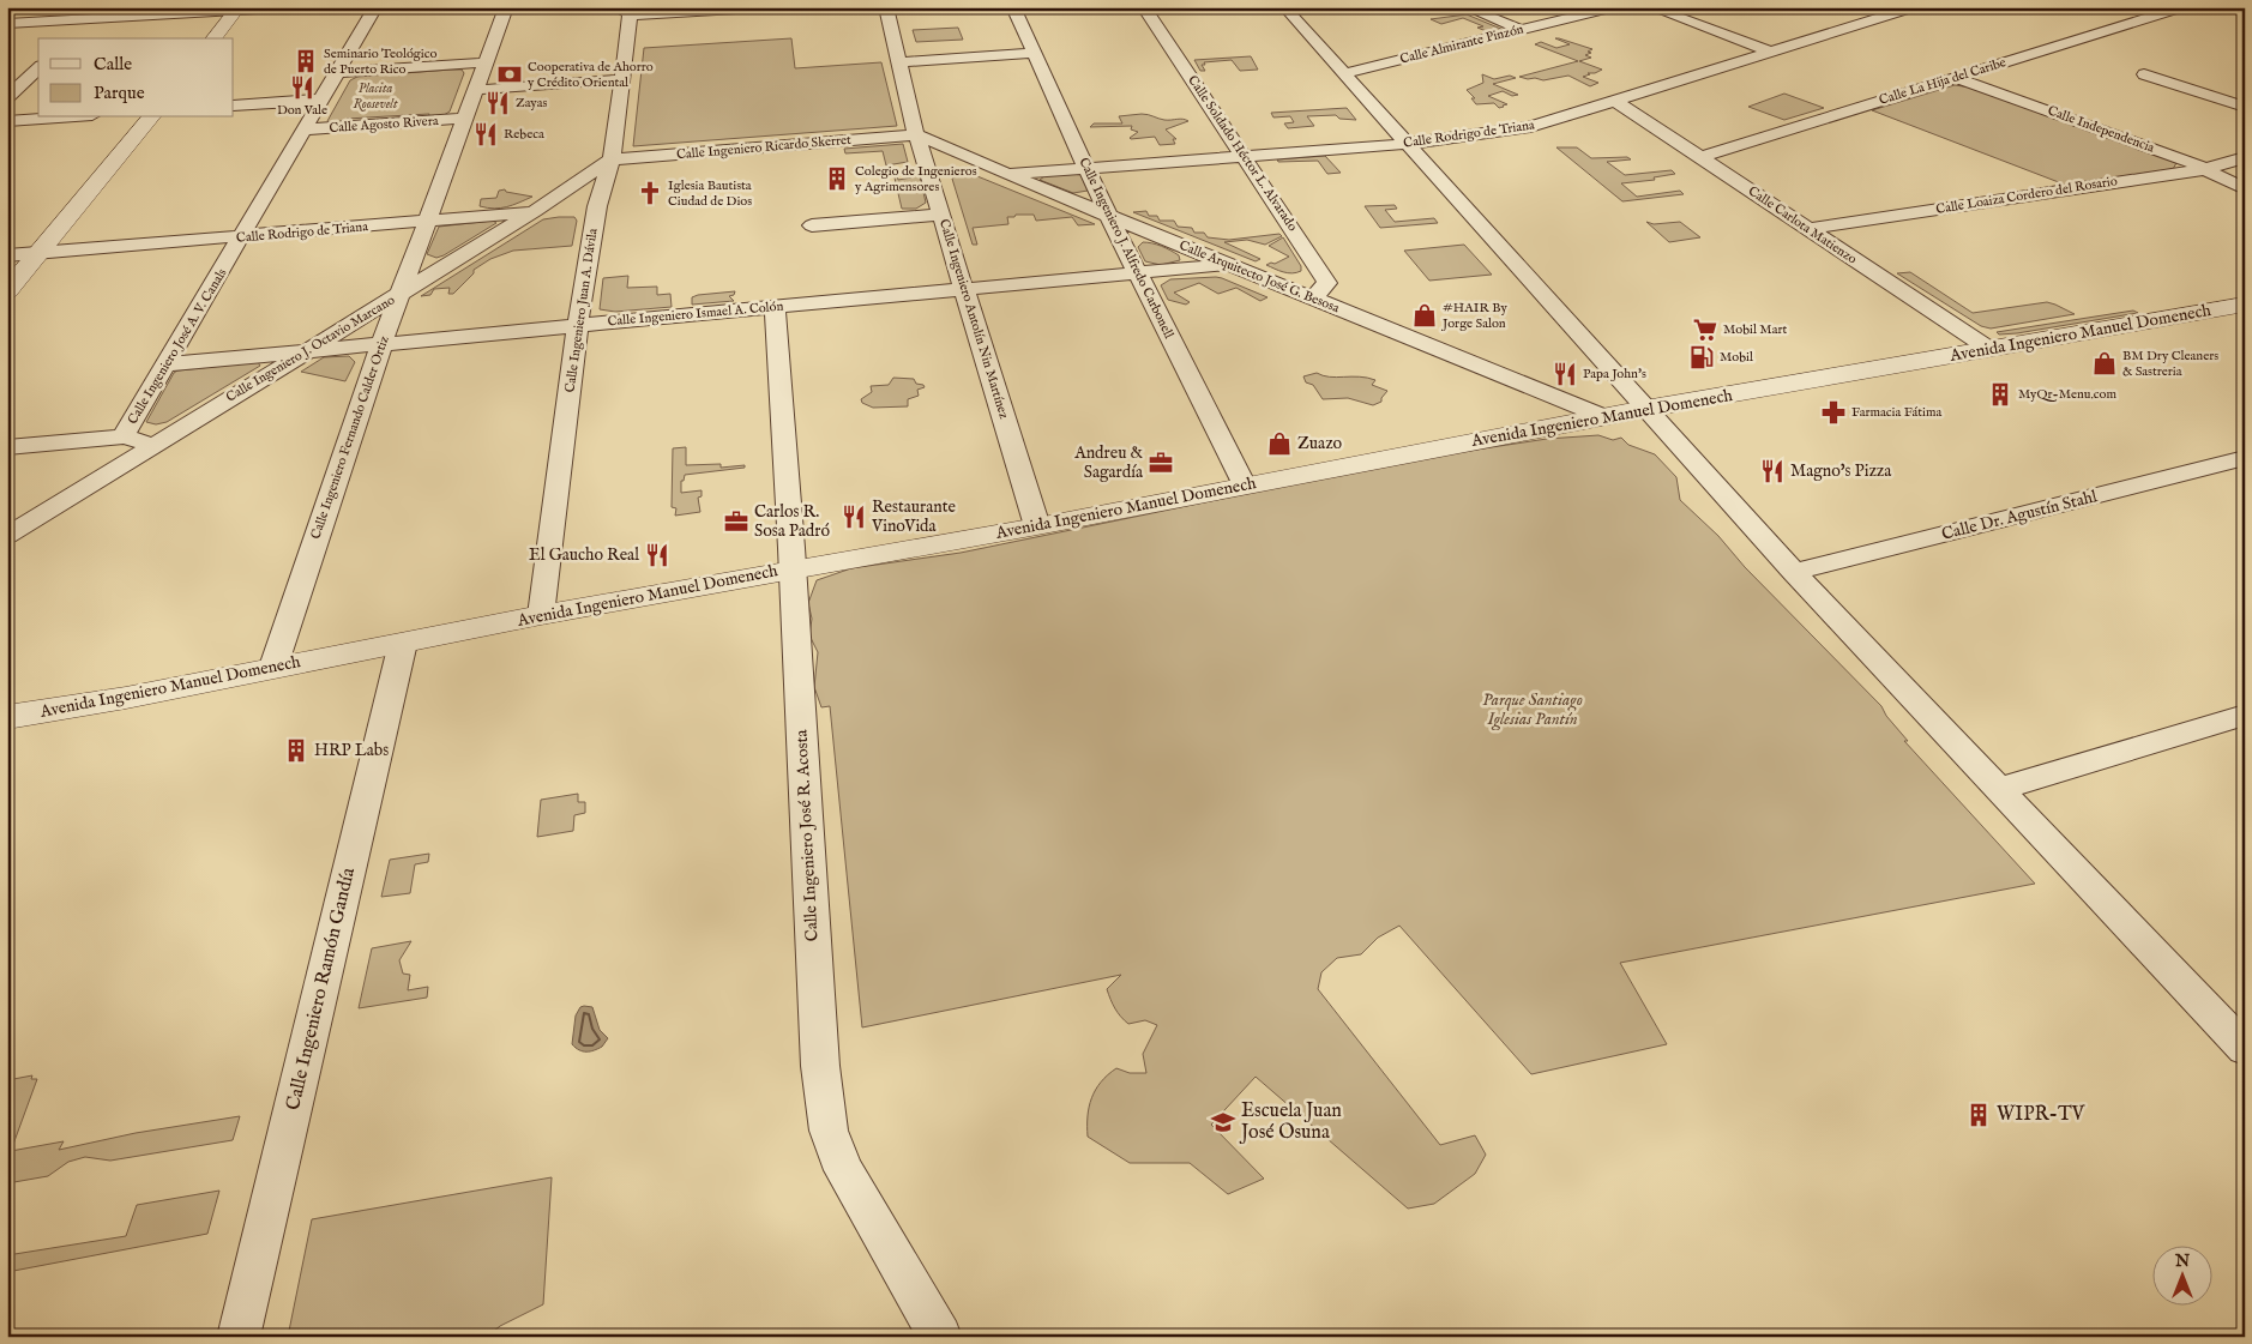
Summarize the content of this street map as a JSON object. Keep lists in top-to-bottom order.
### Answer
{
  "streets": {
    "street": [
      "Calle Almirante Pinzón",
      "Calle La Hija del Caribe",
      "Calle Agosto Rivera",
      "Calle Independencia",
      "Calle Rodrigo de Triana",
      "Calle Ingeniero Ricardo Skerret",
      "Calle Soldado Héctor L. Alvarado",
      "Calle Loaiza Cordero del Rosario",
      "Calle Carlota Matienzo",
      "Calle Ingeniero J. Alfredo Carbonell",
      "Calle Arquitecto José G. Besosa",
      "Calle Ingeniero Juan A. Dávila",
      "Calle Ingeniero Ismael A. Colón",
      "Calle Ingeniero Antolín Nin Martínez",
      "Avenida Ingeniero Manuel Domenech",
      "Calle Ingeniero José A. V. Canals",
      "Calle Ingeniero J. Octavio Marcano",
      "Calle Ingeniero Fernando Calder Ortiz",
      "Calle Dr. Agustín Stahl",
      "Calle Ingeniero José R. Acosta",
      "Calle Ingeniero Ramón Gandía"
    ]
  },
  "crossings": [
    ["Calle La Hija del Caribe", "Calle Independencia"],
    ["Calle La Hija del Caribe", "Calle Carlota Matienzo"],
    ["Calle Agosto Rivera", "Calle Ingeniero José A. V. Canals"],
    ["Calle Agosto Rivera", "Calle Ingeniero Fernando Calder Ortiz"],
    ["Calle Independencia", "Calle Loaiza Cordero del Rosario"],
    ["Calle Rodrigo de Triana", "Calle Soldado Héctor L. Alvarado"],
    ["Calle Rodrigo de Triana", "Calle Carlota Matienzo"],
    ["Calle Rodrigo de Triana", "Calle Ingeniero J. Alfredo Carbonell"],
    ["Calle Rodrigo de Triana", "Calle Arquitecto José G. Besosa"],
    ["Calle Rodrigo de Triana", "Calle Ingeniero Juan A. Dávila"],
    ["Calle Rodrigo de Triana", "Calle Ingeniero José A. V. Canals"],
    ["Calle Rodrigo de Triana", "Calle Ingeniero J. Octavio Marcano"],
    ["Calle Rodrigo de Triana", "Calle Ingeniero Fernando Calder Ortiz"],
    ["Calle Ingeniero Ricardo Skerret", "Calle Arquitecto José G. Besosa"],
    ["Calle Ingeniero Ricardo Skerret", "Calle Ingeniero Juan A. Dávila"],
    ["Calle Ingeniero Ricardo Skerret", "Calle Ingeniero Antolín Nin Martínez"],
    ["Calle Ingeniero Ricardo Skerret", "Calle Ingeniero J. Octavio Marcano"],
    ["Calle Soldado Héctor L. Alvarado", "Calle Arquitecto José G. Besosa"],
    ["Calle Loaiza Cordero del Rosario", "Calle Carlota Matienzo"],
    ["Calle Carlota Matienzo", "Avenida Ingeniero Manuel Domenech"],
    ["Calle Ingeniero J. Alfredo Carbonell", "Calle Arquitecto José G. Besosa"],
    ["Calle Ingeniero J. Alfredo Carbonell", "Calle Ingeniero Ismael A. Colón"],
    ["Calle Ingeniero J. Alfredo Carbonell", "Avenida Ingeniero Manuel Domenech"],
    ["Calle Arquitecto José G. Besosa", "Calle Ingeniero Ismael A. Colón"],
    ["Calle Arquitecto José G. Besosa", "Calle Ingeniero Antolín Nin Martínez"],
    ["Calle Arquitecto José G. Besosa", "Avenida Ingeniero Manuel Domenech"],
    ["Calle Ingeniero Juan A. Dávila", "Calle Ingeniero Ismael A. Colón"],
    ["Calle Ingeniero Juan A. Dávila", "Avenida Ingeniero Manuel Domenech"],
    ["Calle Ingeniero Juan A. Dávila", "Calle Ingeniero J. Octavio Marcano"],
    ["Calle Ingeniero Ismael A. Colón", "Calle Ingeniero Antolín Nin Martínez"],
    ["Calle Ingeniero Ismael A. Colón", "Calle Ingeniero José A. V. Canals"],
    ["Calle Ingeniero Ismael A. Colón", "Calle Ingeniero J. Octavio Marcano"],
    ["Calle Ingeniero Ismael A. Colón", "Calle Ingeniero Fernando Calder Ortiz"],
    ["Calle Ingeniero Ismael A. Colón", "Calle Ingeniero José R. Acosta"],
    ["Calle Ingeniero Antolín Nin Martínez", "Avenida Ingeniero Manuel Domenech"],
    ["Avenida Ingeniero Manuel Domenech", "Calle Ingeniero Fernando Calder Ortiz"],
    ["Avenida Ingeniero Manuel Domenech", "Calle Ingeniero José R. Acosta"],
    ["Avenida Ingeniero Manuel Domenech", "Calle Ingeniero Ramón Gandía"],
    ["Calle Ingeniero J. Octavio Marcano", "Calle Ingeniero Fernando Calder Ortiz"]
  ],
  "parks": ["Placita Roosevelt", "Parque Santiago Iglesias Pantín"],
  "places": {
    "building": [
      "Seminario Teológico de Puerto Rico",
      "Colegio de Ingenieros y Agrimensores",
      "MyQr-Menu.com",
      "HRP Labs",
      "WIPR-TV"
    ],
    "bank": ["Cooperativa de Ahorro y Crédito Oriental"],
    "restaurant": [
      "Don Vale",
      "Zayas",
      "Rebeca",
      "Papa John's",
      "Magno's Pizza",
      "Restaurante VinoVida",
      "El Gaucho Real"
    ],
    "church": ["Iglesia Bautista Ciudad de Dios"],
    "shop": ["#HAIR By Jorge Salon", "BM Dry Cleaners & Sastreria", "Zuazo"],
    "supermarket": ["Mobil Mart"],
    "fuel station": ["Mobil"],
    "pharmacy": ["Farmacia Fátima"],
    "office": ["Andreu & Sagardía", "Carlos R. Sosa Padró"],
    "school or university": ["Escuela Juan José Osuna"]
  },
  "legend": ["Calle", "Parque"],
  "north": "top"
}
